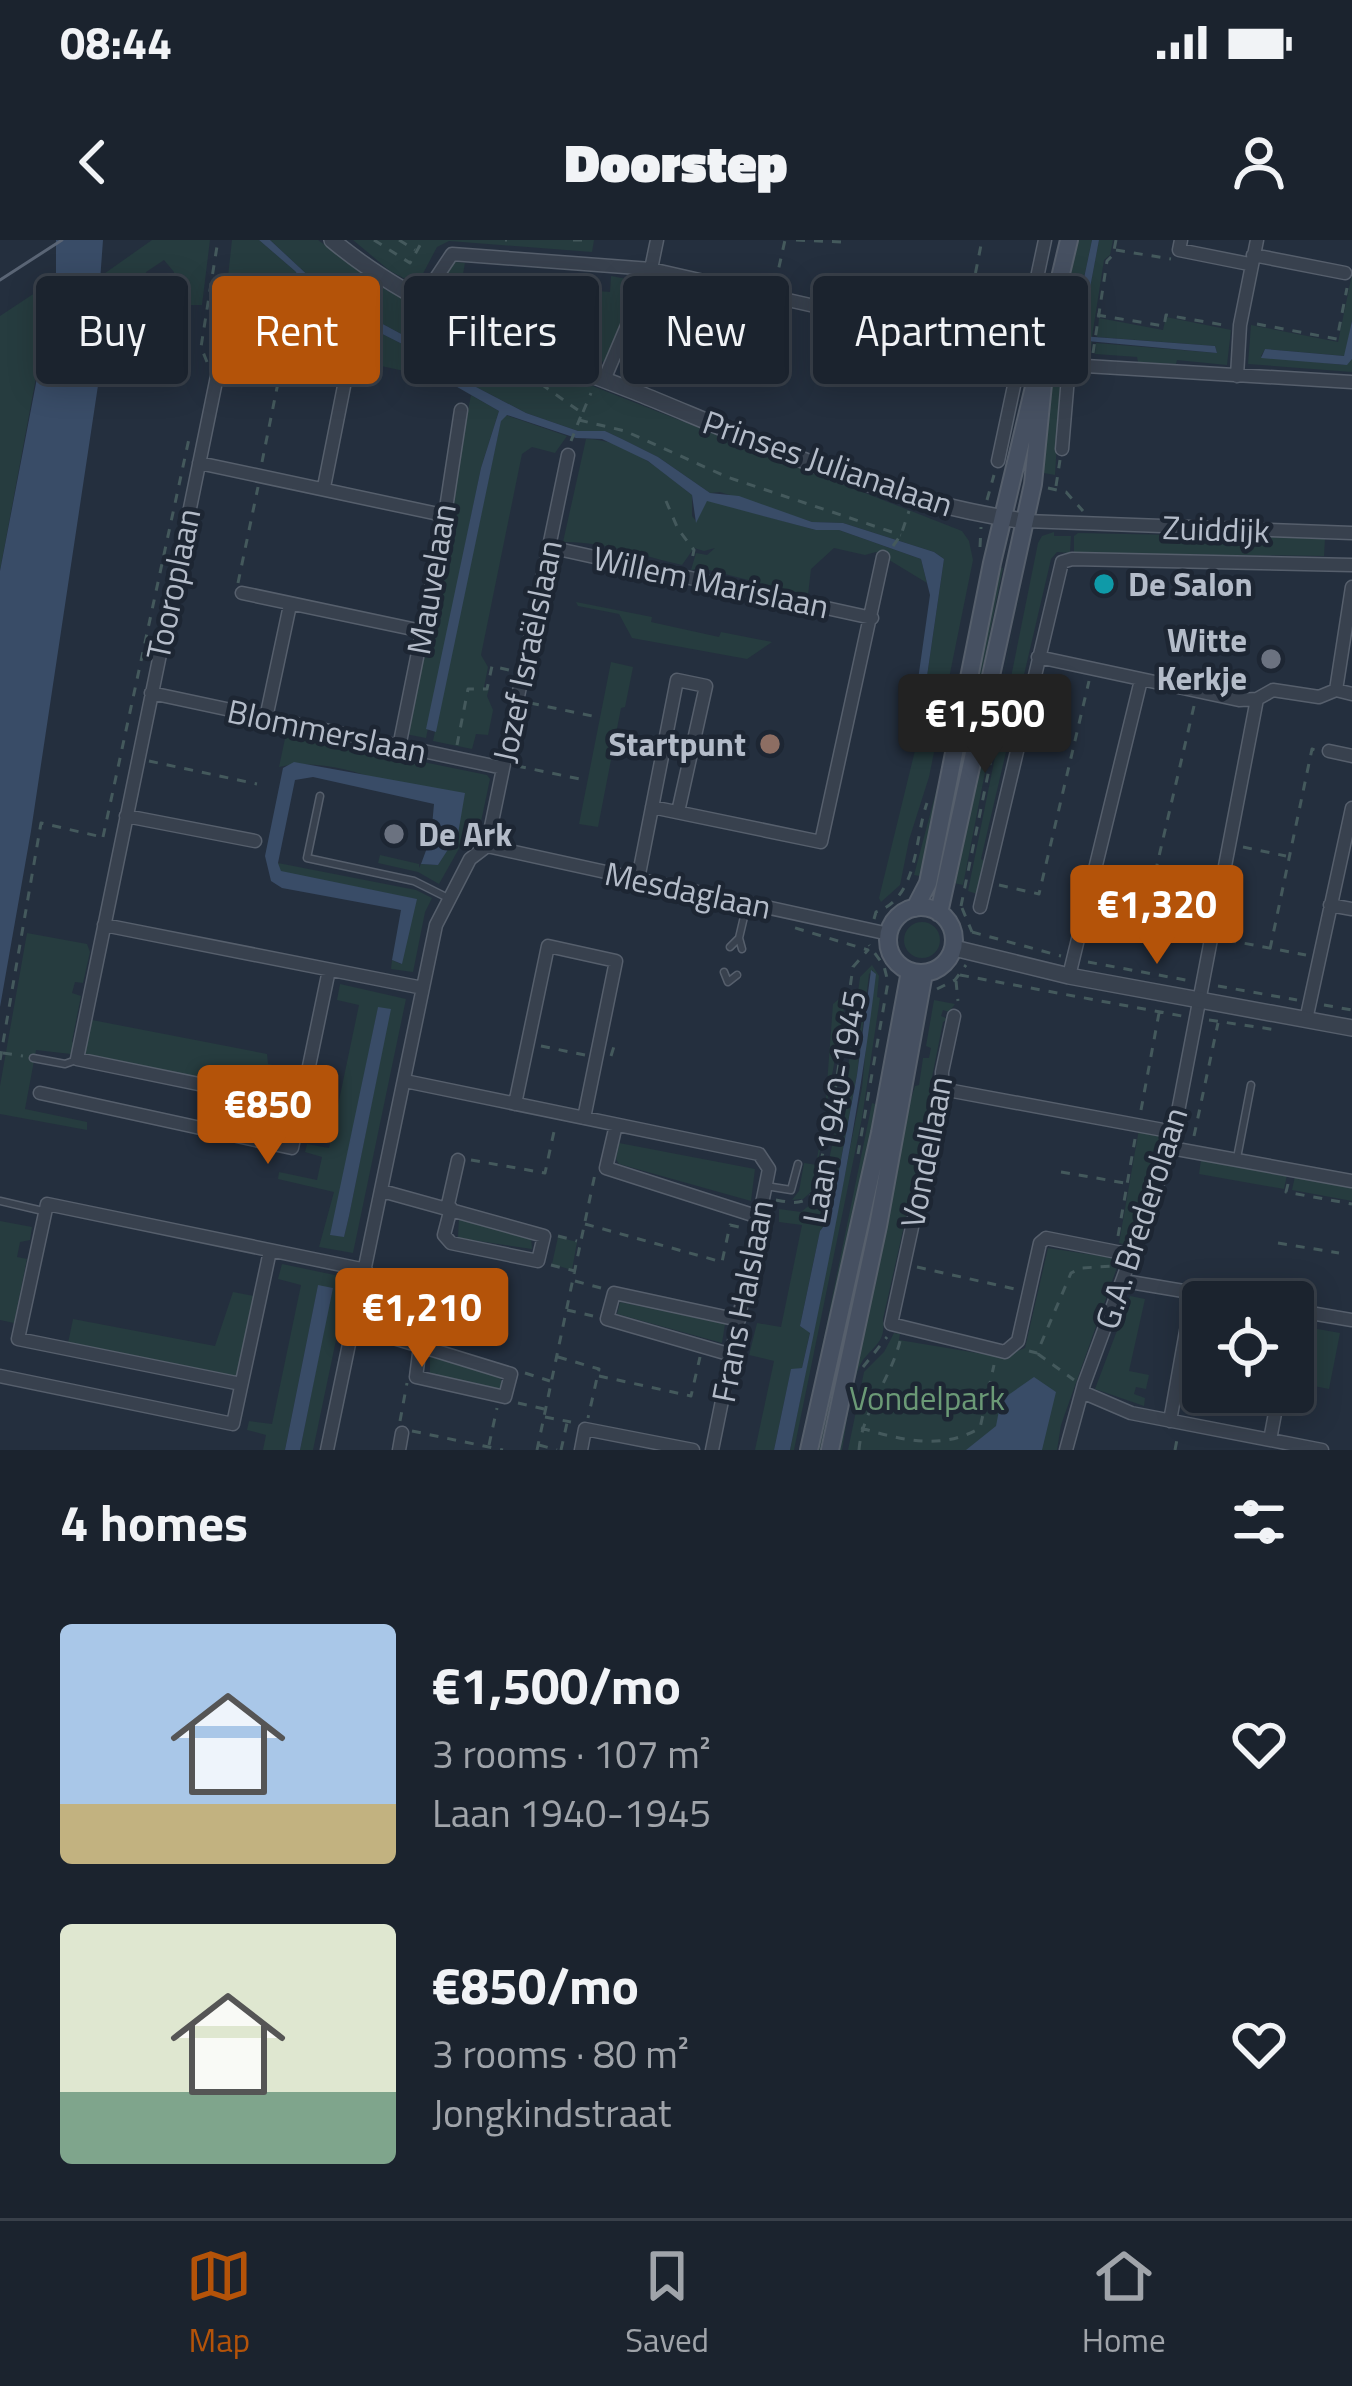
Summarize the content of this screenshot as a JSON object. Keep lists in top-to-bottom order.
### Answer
{
  "streets": {
    "main road": ["Laan 1940-1945"],
    "street": [
      "Prinses Julianalaan",
      "Zuiddijk",
      "Mauvelaan",
      "Willem Marislaan",
      "Tooroplaan",
      "Jozef Israëlslaan",
      "Blommerslaan",
      "Mesdaglaan",
      "Vondellaan",
      "G.A. Brederolaan",
      "Frans Halslaan"
    ]
  },
  "crossings": [
    ["Prinses Julianalaan", "Zuiddijk"],
    ["Mauvelaan", "Blommerslaan"],
    ["Willem Marislaan", "Jozef Israëlslaan"],
    ["Tooroplaan", "Blommerslaan"],
    ["Jozef Israëlslaan", "Blommerslaan"],
    ["Jozef Israëlslaan", "Mesdaglaan"],
    ["Mesdaglaan", "Laan 1940-1945"]
  ],
  "parks": ["Vondelpark"],
  "places": [
    "De Salon",
    "Witte Kerkje",
    "Startpunt",
    "De Ark"
  ],
  "page": {
    "status": "08:44",
    "header": "Doorstep",
    "chip": [
      "Buy",
      "Rent",
      "Filters",
      "New",
      "Apartment"
    ],
    "price": [
      "€1,500",
      "€1,320",
      "€850",
      "€1,210"
    ],
    "heading": "4 homes",
    "list": [
      {
        "name": "€1,500/mo",
        "note": "3 rooms · 107 m² · Laan 1940-1945"
      },
      {
        "name": "€850/mo",
        "note": "3 rooms · 80 m² · Jongkindstraat"
      }
    ],
    "tabs": ["Map", "Saved", "Home"]
  }
}
